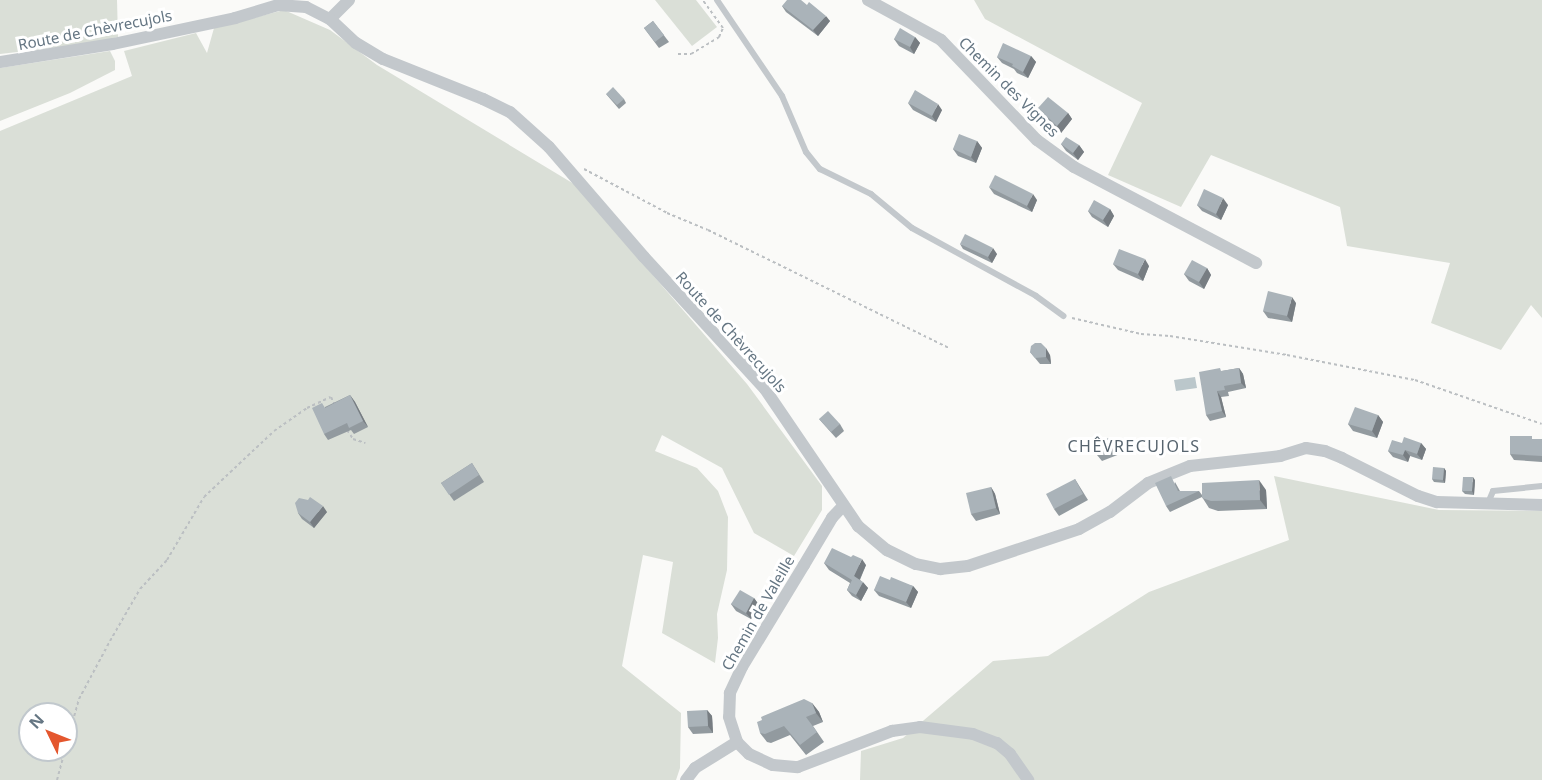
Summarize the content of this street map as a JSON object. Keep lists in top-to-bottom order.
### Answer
{
  "streets": {
    "street": ["Route de Chèvrecujols", "Chemin des Vignes", "Chemin de Valeille"]
  },
  "crossings": [
    ["Route de Chèvrecujols", "Chemin de Valeille"]
  ],
  "districts": ["CHÊVRECUJOLS"],
  "north": "top left"
}
